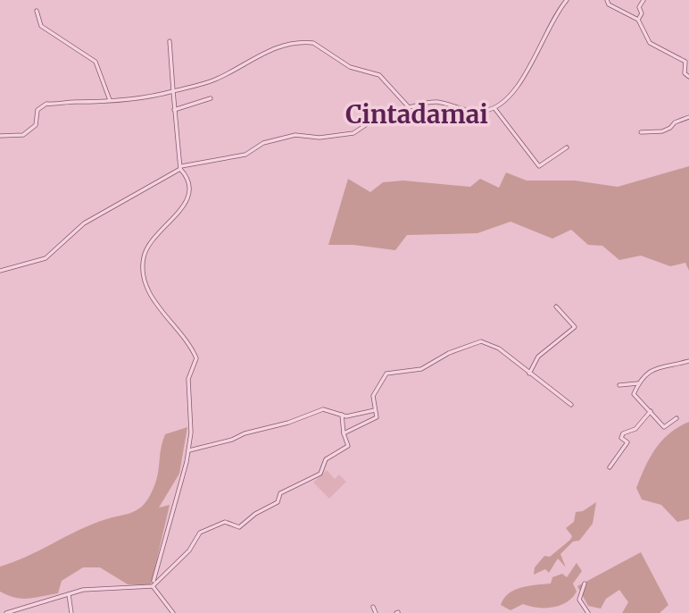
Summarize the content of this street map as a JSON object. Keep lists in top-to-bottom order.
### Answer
{
  "districts": ["Cintadamai"]
}
